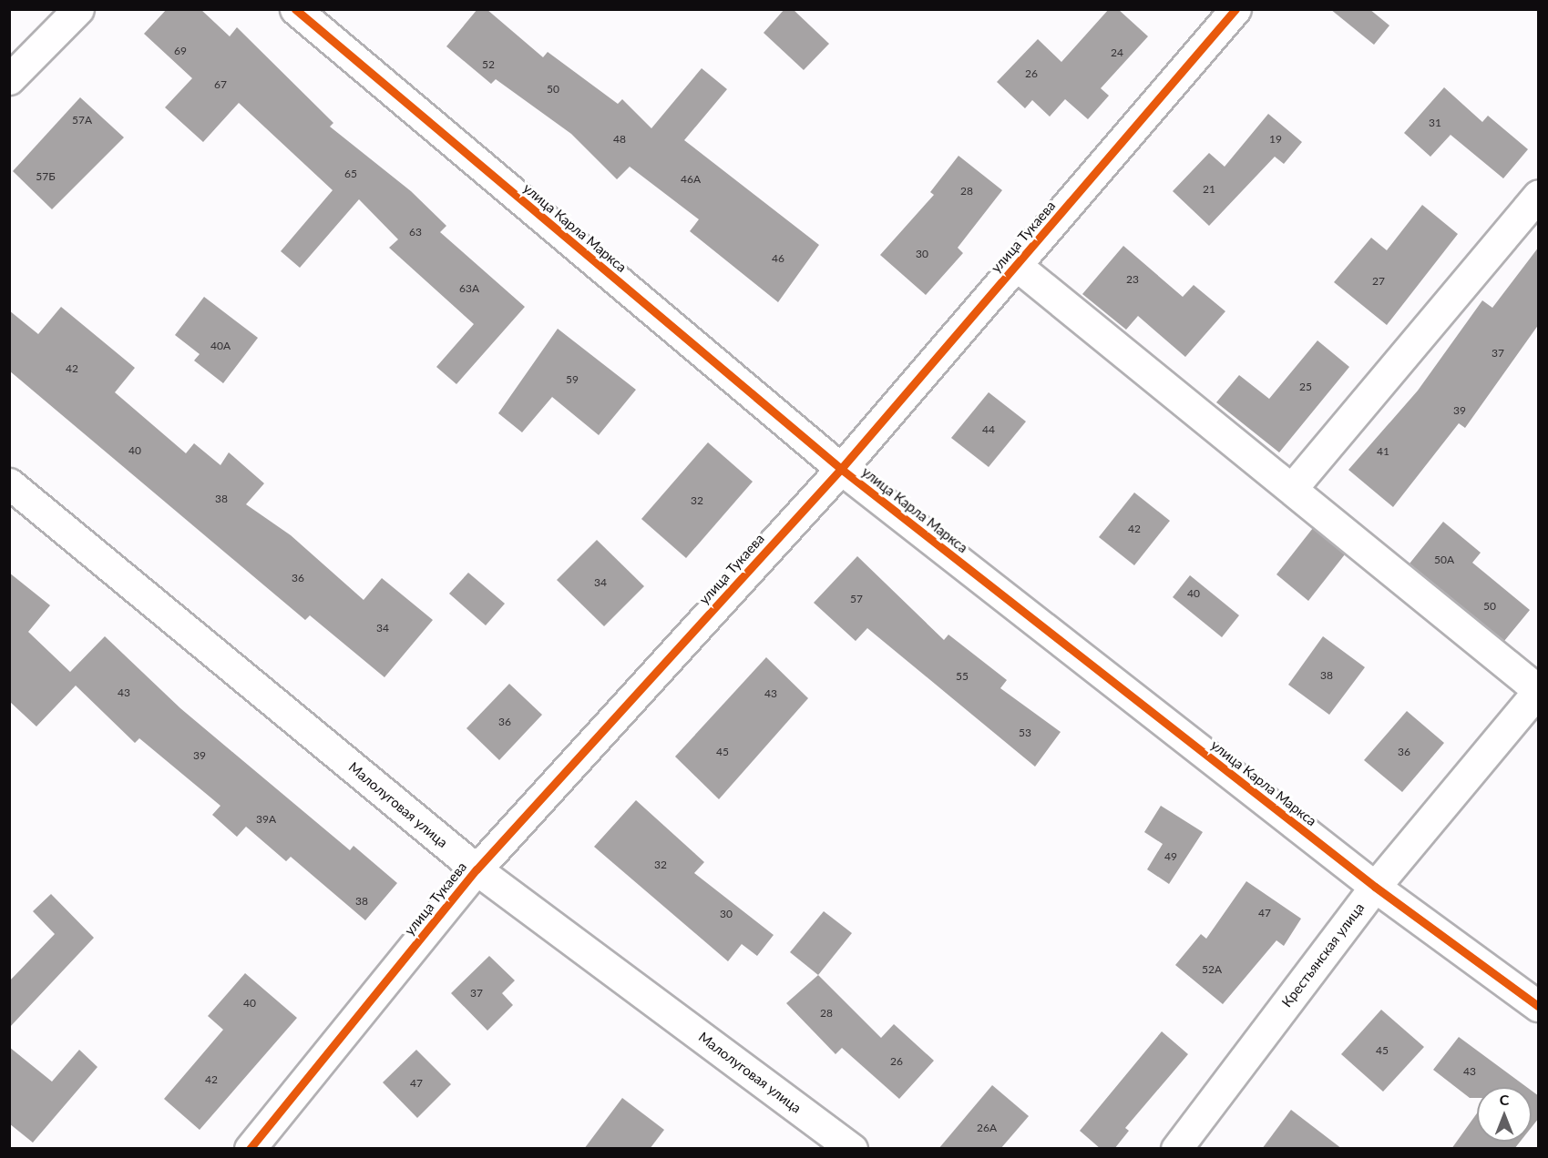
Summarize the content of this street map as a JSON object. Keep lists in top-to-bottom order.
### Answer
{
  "streets": {
    "street": [
      "улица Карла Маркса",
      "улица Тукаева",
      "Малолуговая улица",
      "Крестьянская улица"
    ]
  },
  "crossings": [
    ["улица Карла Маркса", "улица Тукаева"],
    ["улица Карла Маркса", "Крестьянская улица"],
    ["улица Тукаева", "Малолуговая улица"]
  ],
  "house_numbers": [
    "69",
    "24",
    "52",
    "26",
    "67",
    "50",
    "57А",
    "31",
    "48",
    "19",
    "65",
    "57Б",
    "46А",
    "21",
    "28",
    "63",
    "30",
    "46",
    "23",
    "27",
    "63А",
    "40А",
    "37",
    "42",
    "59",
    "25",
    "39",
    "44",
    "40",
    "41",
    "38",
    "32",
    "42",
    "50А",
    "36",
    "34",
    "40",
    "57",
    "50",
    "34",
    "38",
    "55",
    "43",
    "43",
    "36",
    "53",
    "45",
    "36",
    "39",
    "39А",
    "49",
    "32",
    "38",
    "47",
    "30",
    "52А",
    "37",
    "40",
    "28",
    "45",
    "26",
    "43",
    "42",
    "47",
    "26А"
  ],
  "north": "top"
}
